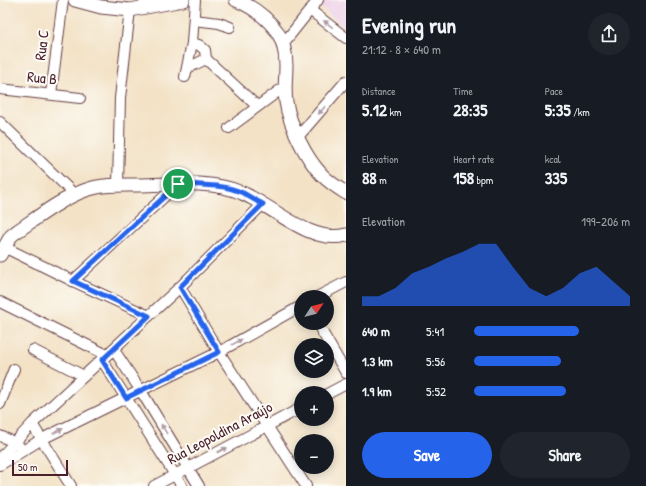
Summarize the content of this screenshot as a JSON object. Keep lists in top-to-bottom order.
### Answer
{
  "streets": {
    "street": ["Rua C", "Rua B", "Rua Leopoldina Araújo"]
  },
  "crossings": [
    ["Rua C", "Rua B"]
  ],
  "scale_bar": "50 m",
  "north": "top right",
  "page": {
    "heading": ["Evening run", "21:12 · 8 × 640 m"],
    "stats": [
      ["Distance", "5.12 km"],
      ["Time", "28:35"],
      ["Pace", "5:35 /km"],
      ["Elevation", "88 m"],
      ["Heart rate", "158 bpm"],
      ["kcal", "335"]
    ],
    "chart": ["Elevation", "199–206 m"],
    "map_buttons": ["+", "−"],
    "list": [
      {
        "name": "640 m",
        "note": "5:41"
      },
      {
        "name": "1.3 km",
        "note": "5:56"
      },
      {
        "name": "1.9 km",
        "note": "5:52"
      }
    ],
    "buttons": ["Save", "Share"],
    "scale": "50 m"
  }
}
